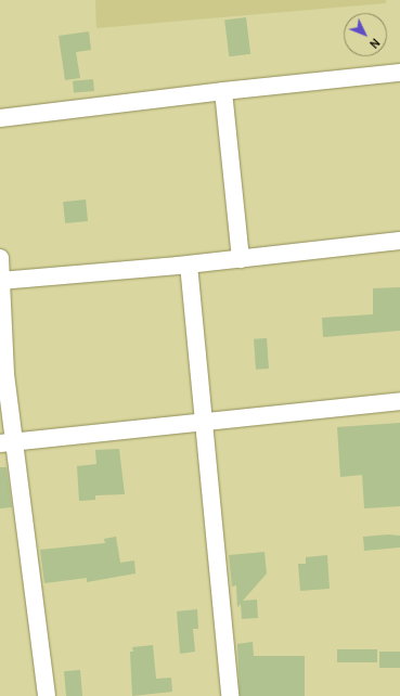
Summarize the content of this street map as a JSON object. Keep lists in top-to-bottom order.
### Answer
{
  "north": "bottom right"
}
